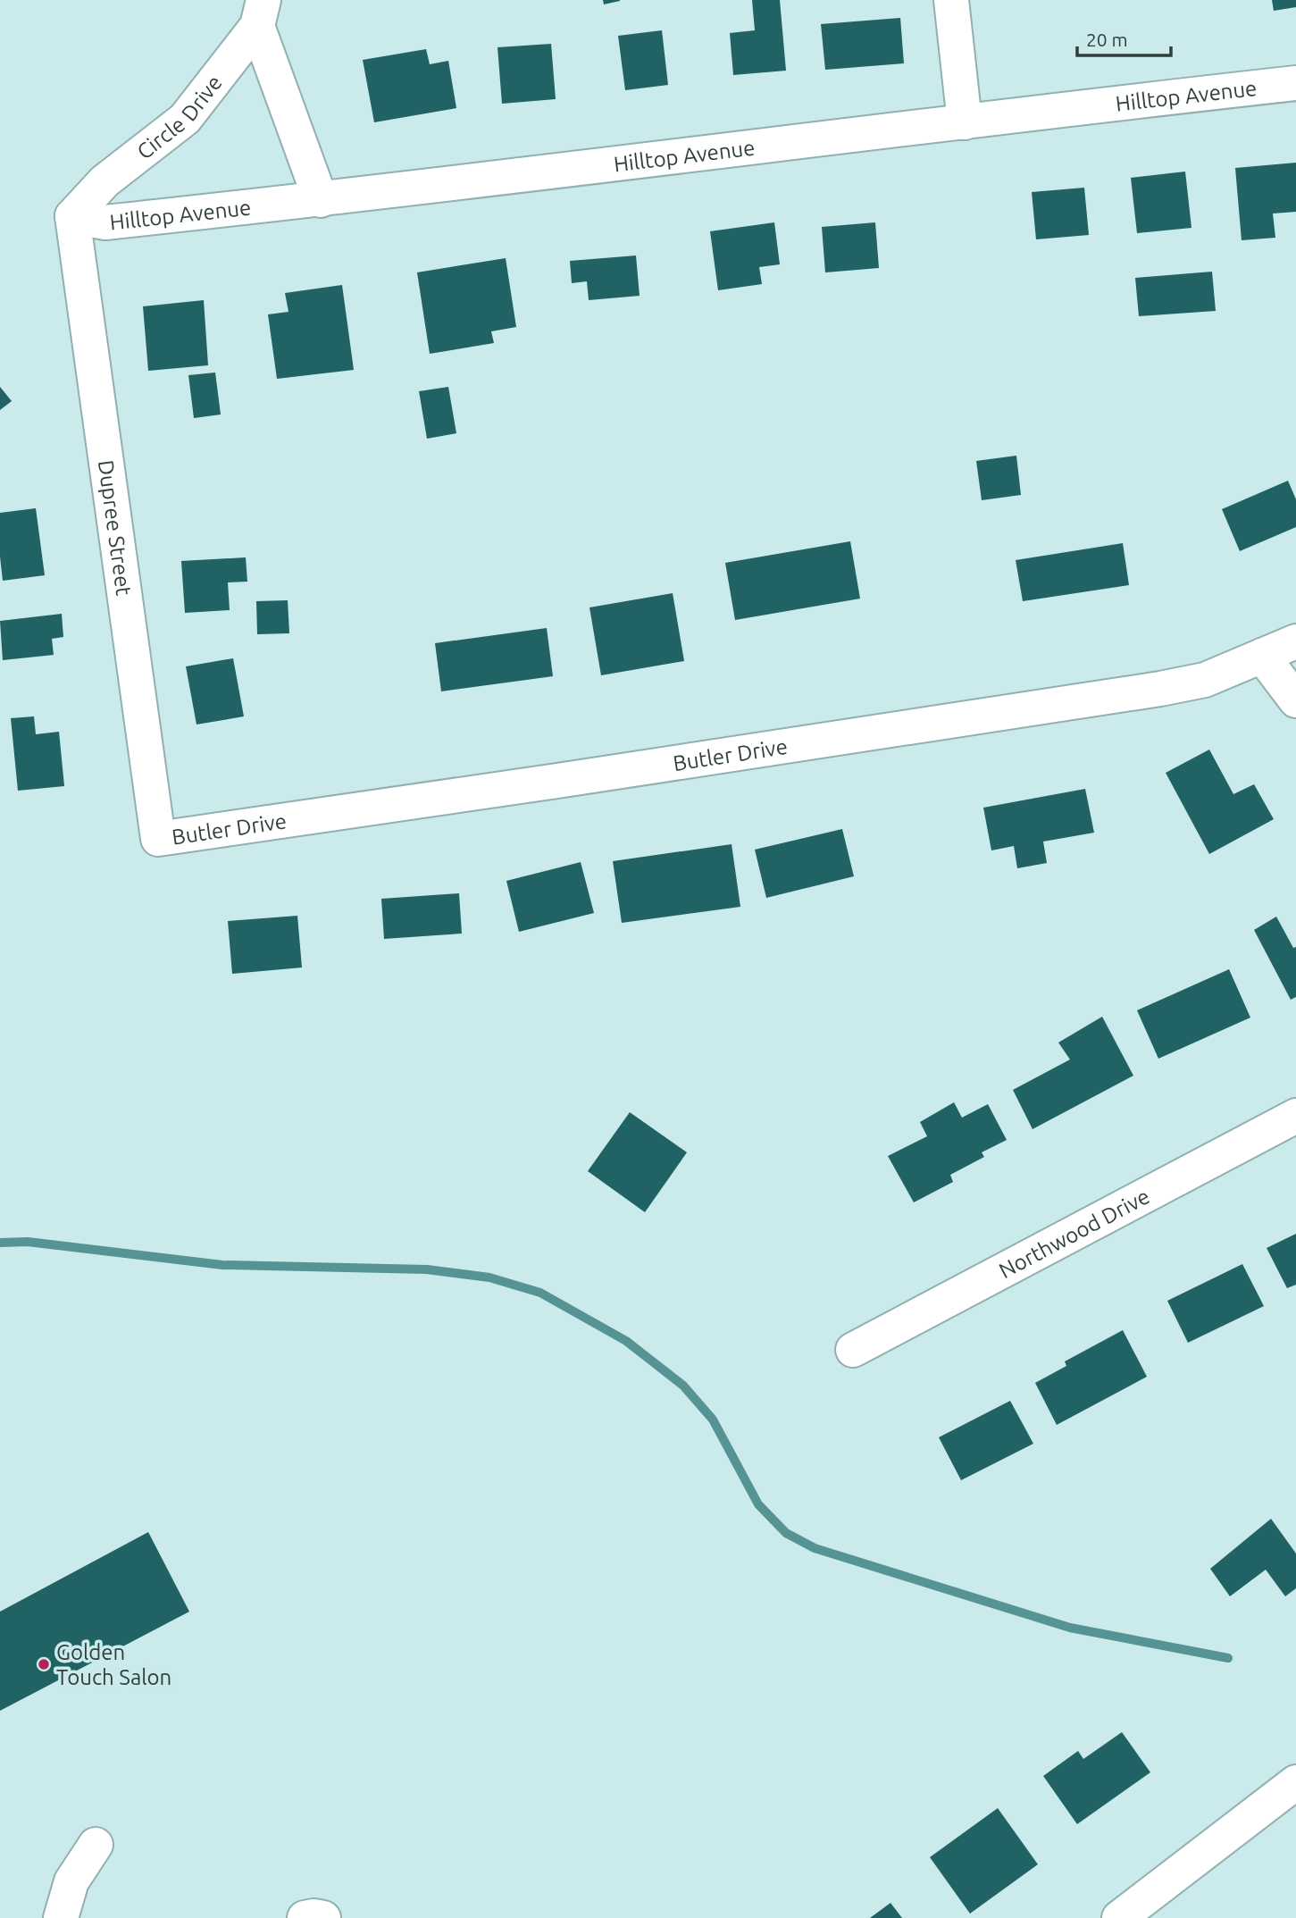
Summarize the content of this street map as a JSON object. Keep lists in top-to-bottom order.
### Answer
{
  "streets": {
    "street": [
      "Hilltop Avenue",
      "Circle Drive",
      "Dupree Street",
      "Butler Drive",
      "Northwood Drive"
    ]
  },
  "crossings": [
    ["Hilltop Avenue", "Circle Drive"],
    ["Hilltop Avenue", "Dupree Street"],
    ["Circle Drive", "Dupree Street"],
    ["Dupree Street", "Butler Drive"]
  ],
  "places": ["Golden Touch Salon"],
  "scale_bar": "20 m"
}
